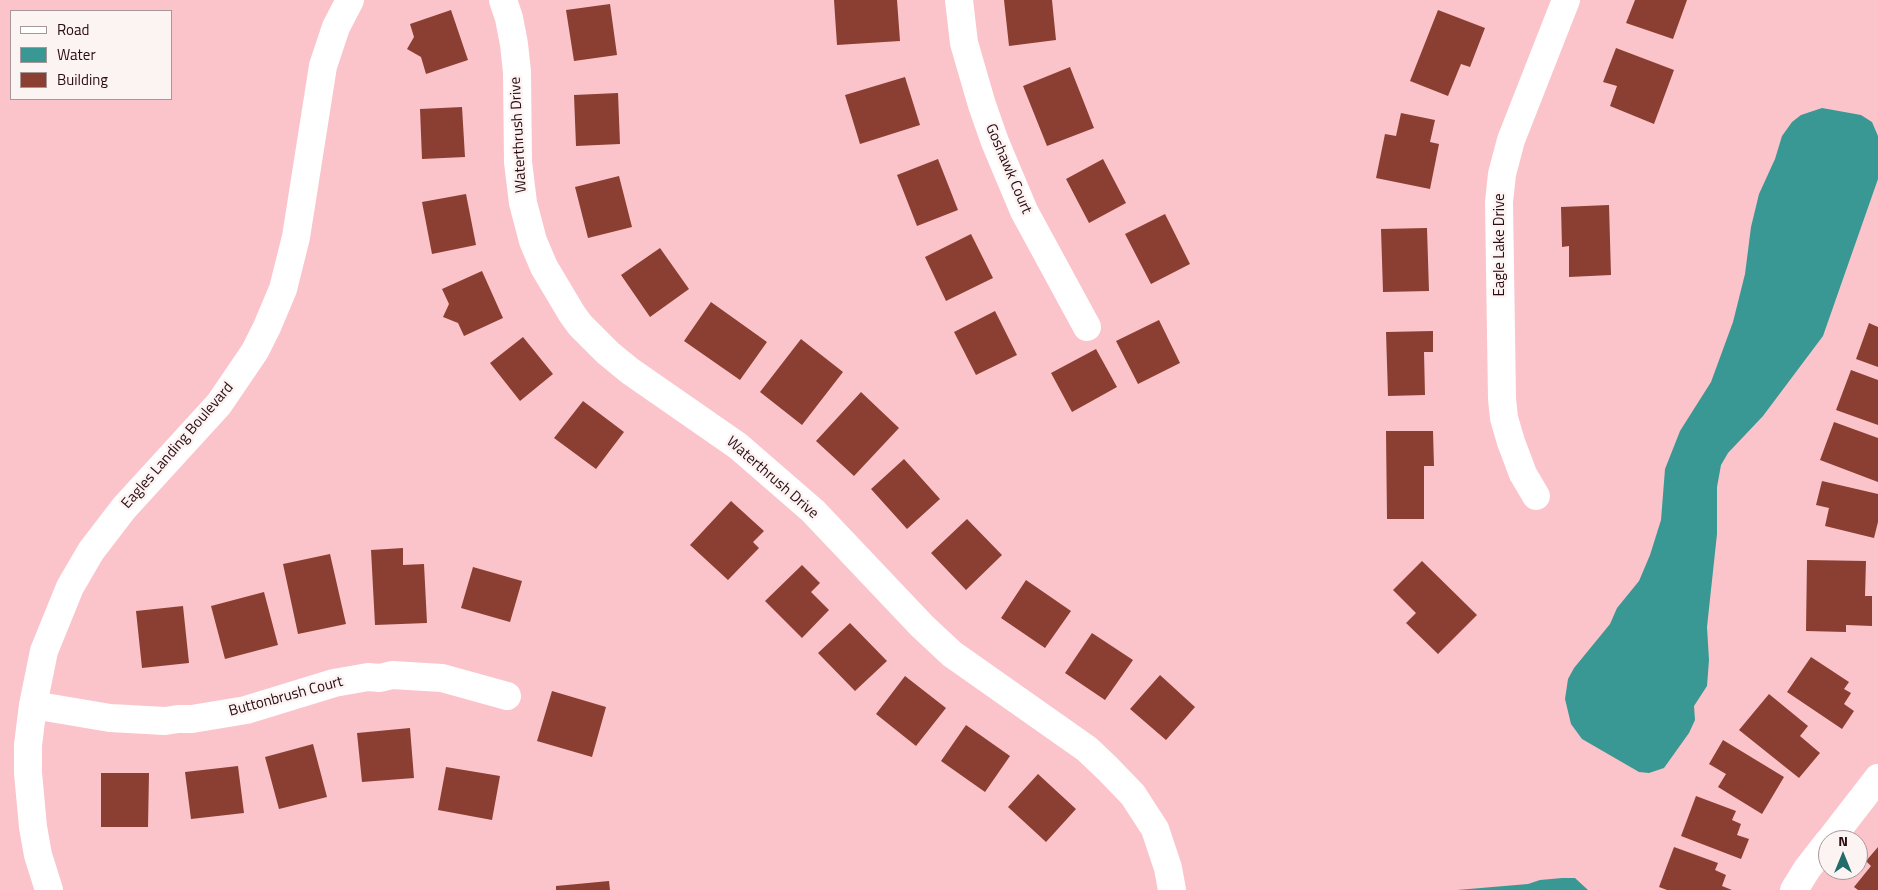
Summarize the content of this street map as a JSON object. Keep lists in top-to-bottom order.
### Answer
{
  "streets": {
    "street": [
      "Waterthrush Drive",
      "Goshawk Court",
      "Eagle Lake Drive",
      "Eagles Landing Boulevard",
      "Buttonbrush Court"
    ]
  },
  "crossings": [
    ["Eagles Landing Boulevard", "Buttonbrush Court"]
  ],
  "legend": ["Road", "Water", "Building"],
  "north": "top"
}
